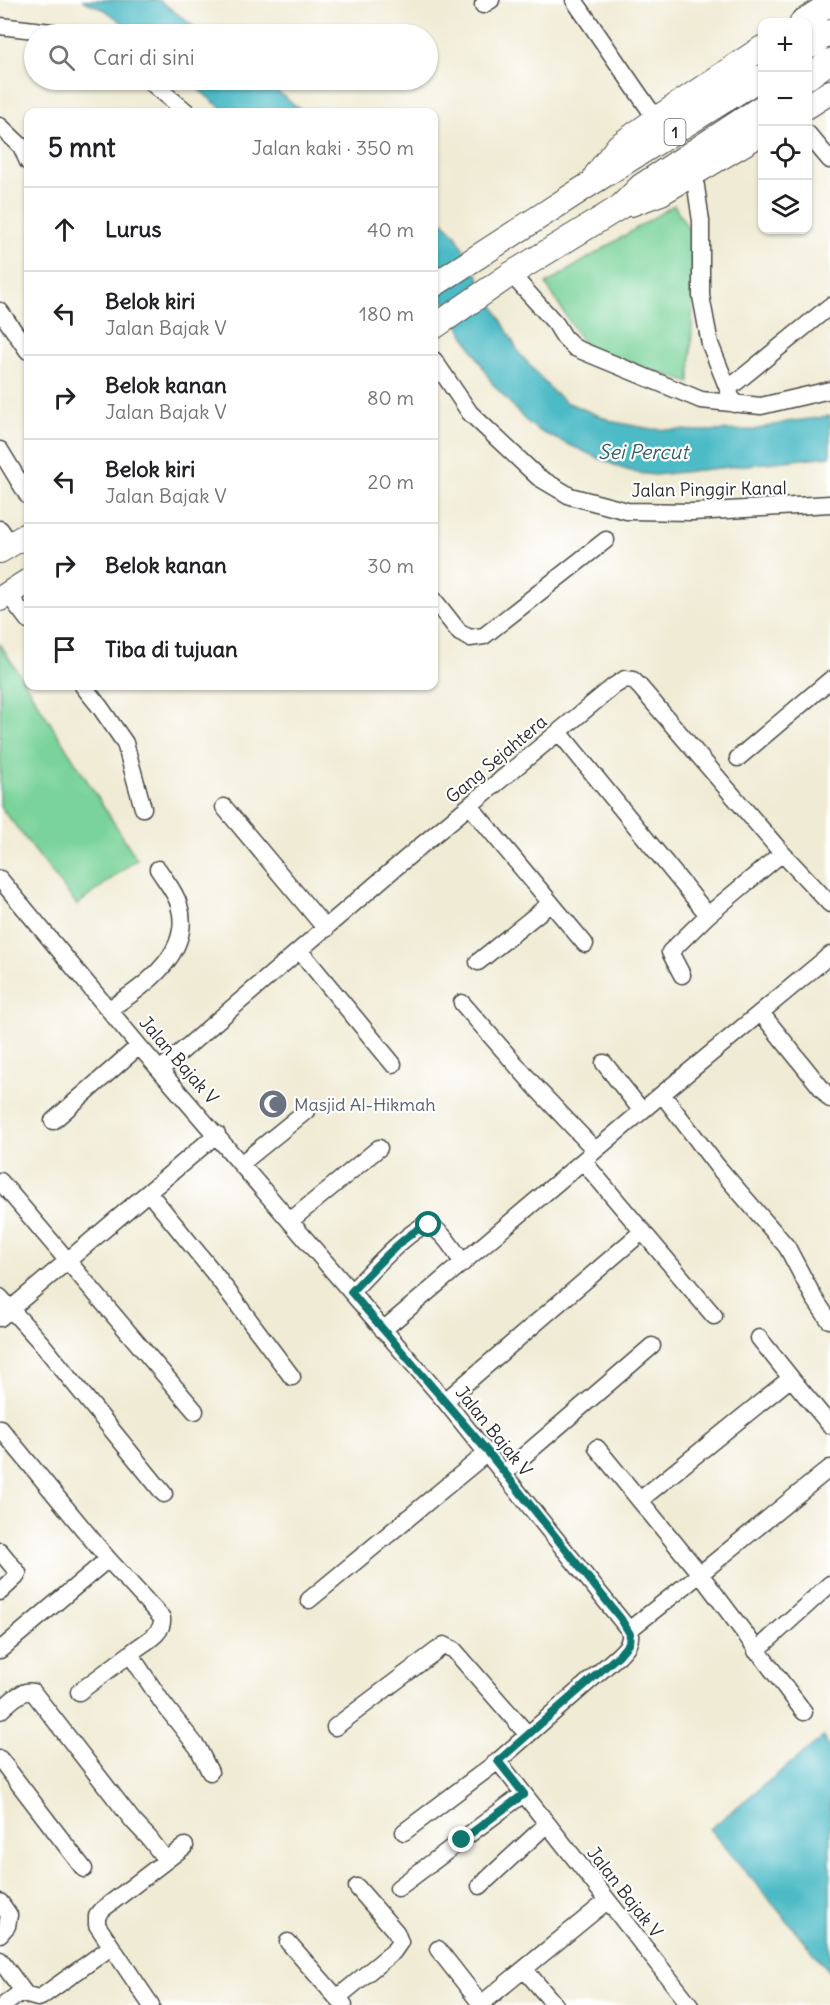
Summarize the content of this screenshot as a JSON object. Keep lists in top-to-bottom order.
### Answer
{
  "streets": {
    "highway": ["1"],
    "street": ["Jalan Pinggir Kanal", "Gang Sejahtera", "Jalan Bajak V"]
  },
  "crossings": [
    ["Gang Sejahtera", "Jalan Bajak V"]
  ],
  "water": ["Sei Percut"],
  "places": {
    "mosque": ["Masjid Al-Hikmah"]
  },
  "page": {
    "map_buttons": ["+", "−"],
    "search": "Cari di sini",
    "heading": ["5 mnt", "Jalan kaki · 350 m"],
    "list": [
      ["Lurus", "40 m"],
      ["Belok kiri", "Jalan Bajak V", "180 m"],
      ["Belok kanan", "Jalan Bajak V", "80 m"],
      ["Belok kiri", "Jalan Bajak V", "20 m"],
      ["Belok kanan", "30 m"],
      "Tiba di tujuan"
    ]
  }
}
